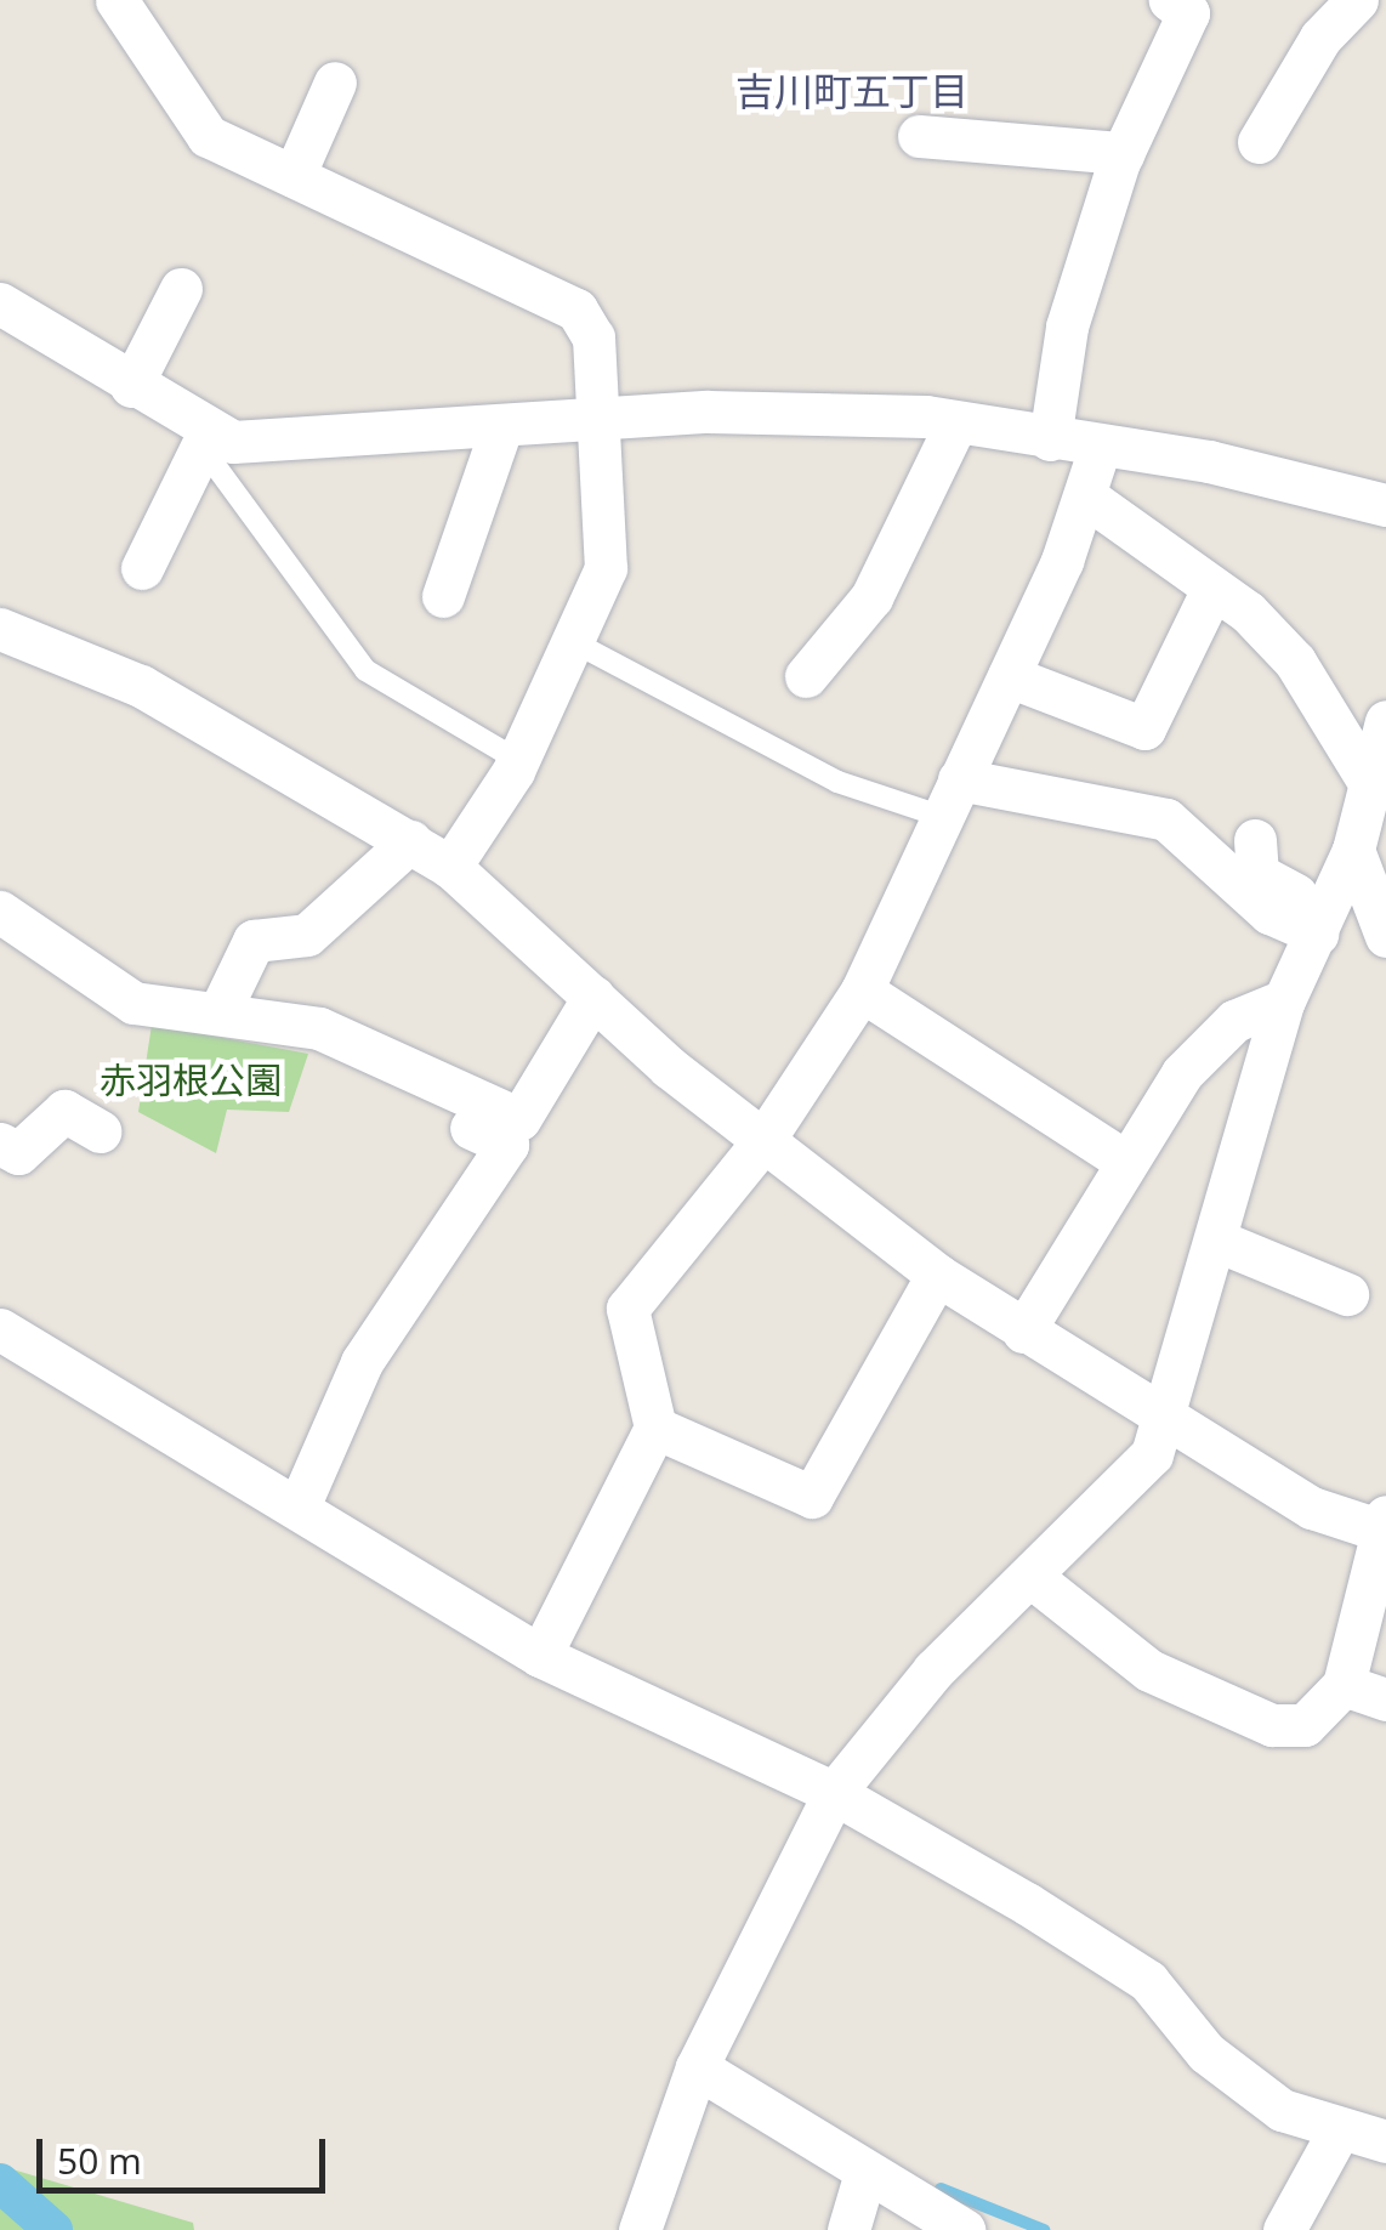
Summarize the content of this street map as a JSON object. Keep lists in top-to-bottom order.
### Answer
{
  "districts": ["吉川町五丁目"],
  "parks": ["赤羽根公園"],
  "scale_bar": "50 m"
}
